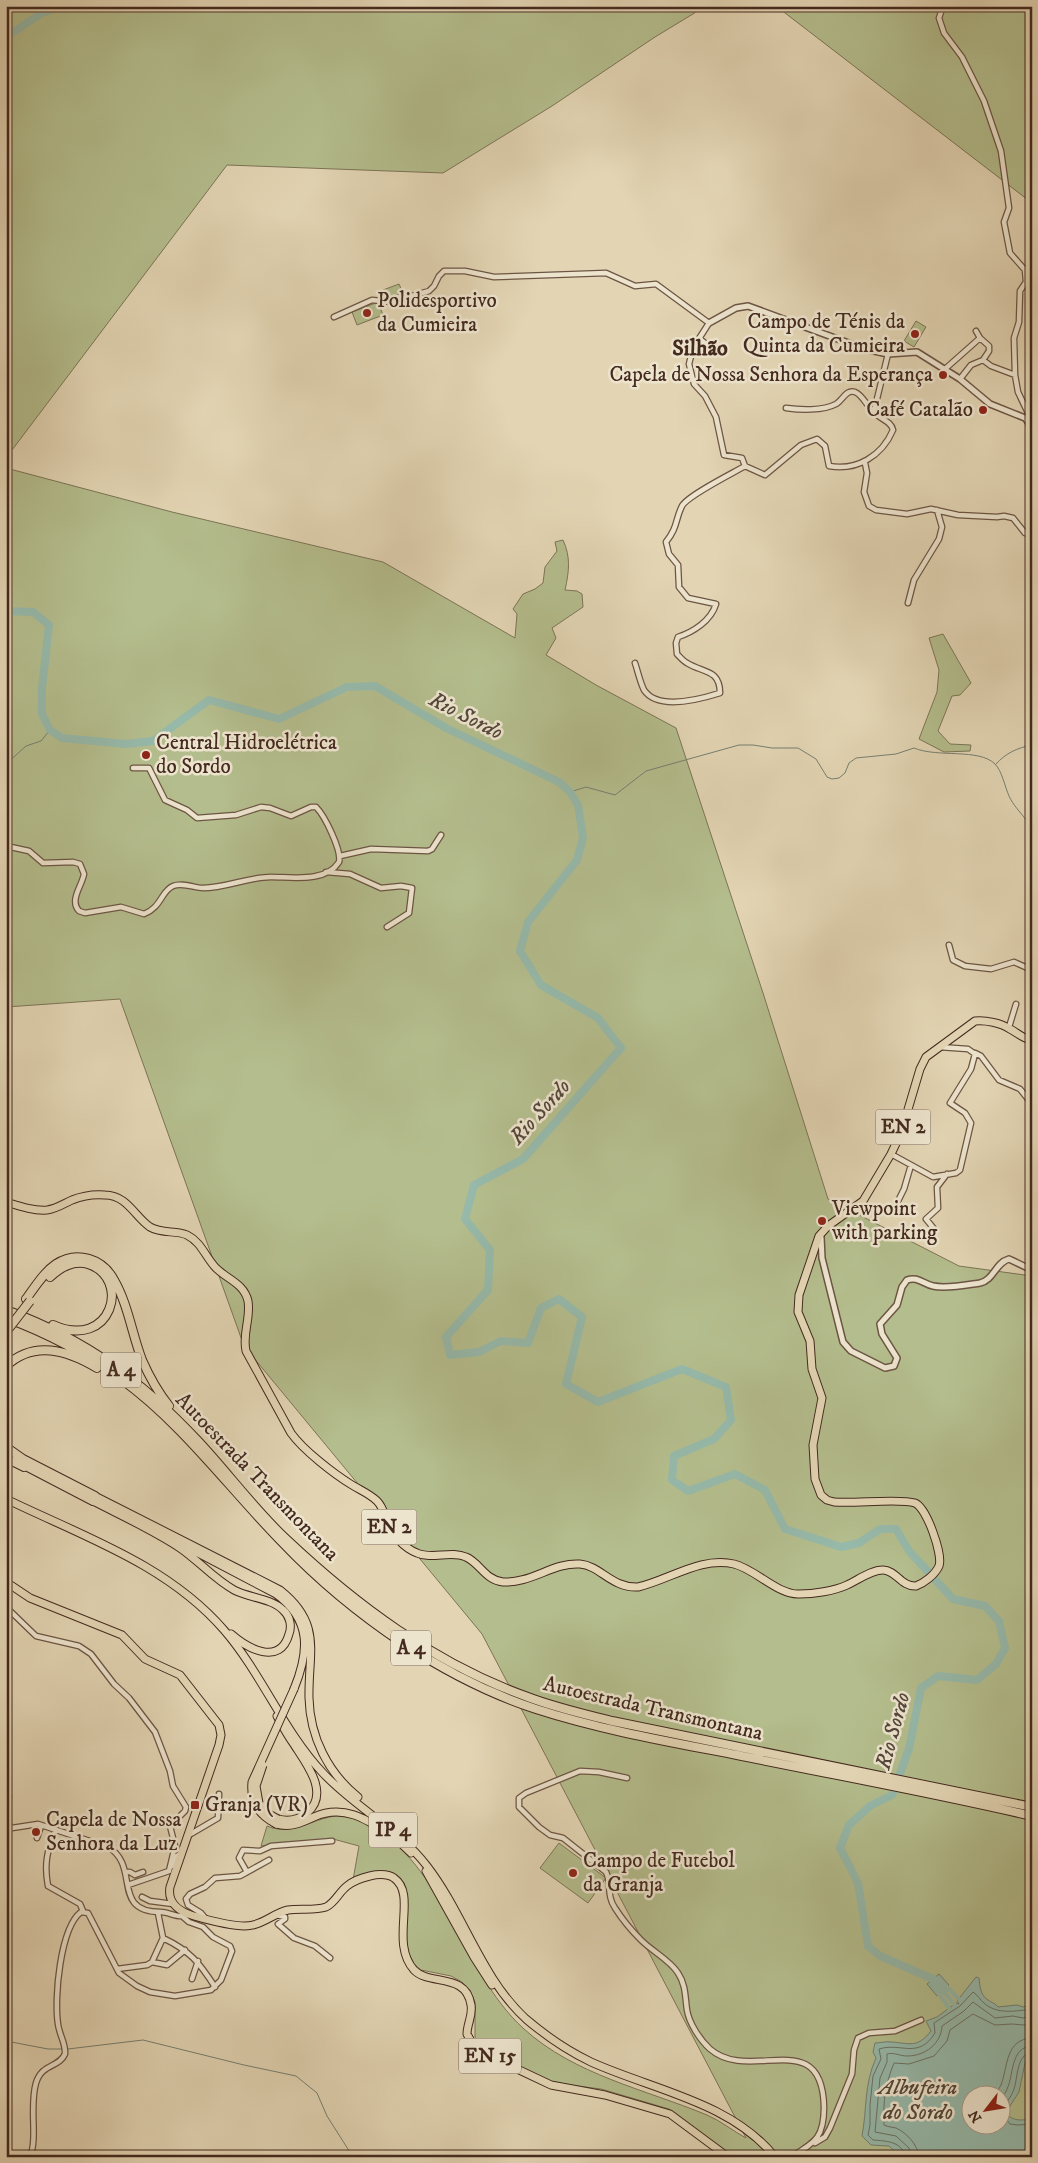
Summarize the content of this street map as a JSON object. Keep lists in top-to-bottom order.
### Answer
{
  "streets": {
    "highway": ["A 4", "Autoestrada Transmontana"],
    "main road": ["EN 2", "IP 4", "EN 15"]
  },
  "districts": ["Silhão"],
  "water": ["Rio Sordo", "Albufeira do Sordo"],
  "places": {
    "other": [
      "Polidesportivo da Cumieira",
      "Campo de Ténis da Quinta da Cumieira",
      "Capela de Nossa Senhora da Esperança",
      "Café Catalão",
      "Central Hidroelétrica do Sordo",
      "Viewpoint with parking",
      "Capela de Nossa Senhora da Luz",
      "Campo de Futebol da Granja"
    ],
    "transit": ["Granja (VR)"]
  },
  "north": "bottom left"
}
